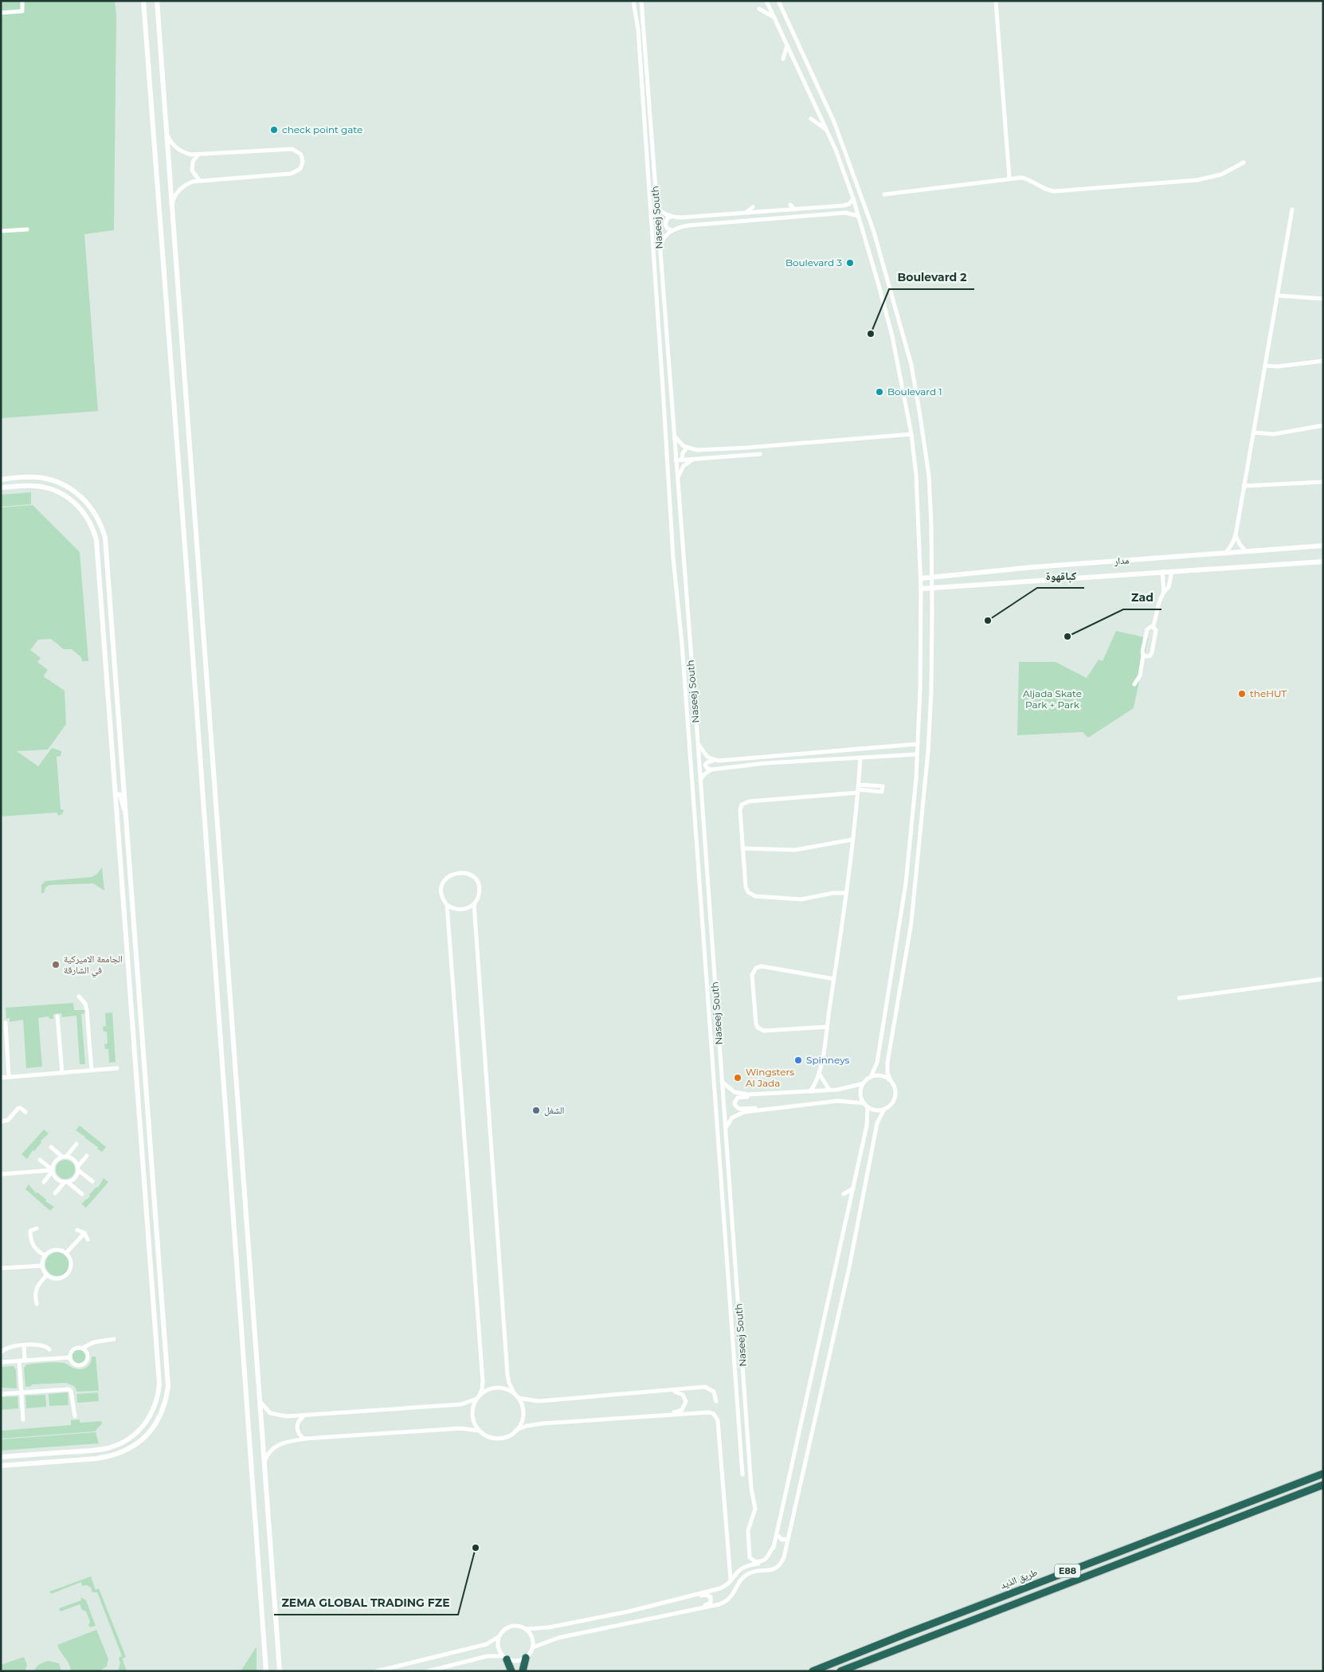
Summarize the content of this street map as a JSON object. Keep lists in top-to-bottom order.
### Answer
{
  "streets": {
    "highway": ["E88", "طريق الذيد"],
    "street": ["Naseej South", "مدار"]
  },
  "parks": ["Aljada Skate Park + Park"],
  "places": [
    "check point gate",
    "Boulevard 3",
    "Boulevard 2",
    "Boulevard 1",
    "كباقهوة",
    "Zad",
    "theHUT",
    "الجامعة الاميركية في الشارقة",
    "Spinneys",
    "Wingsters Al Jada",
    "الشغل",
    "ZEMA GLOBAL TRADING FZE"
  ]
}
